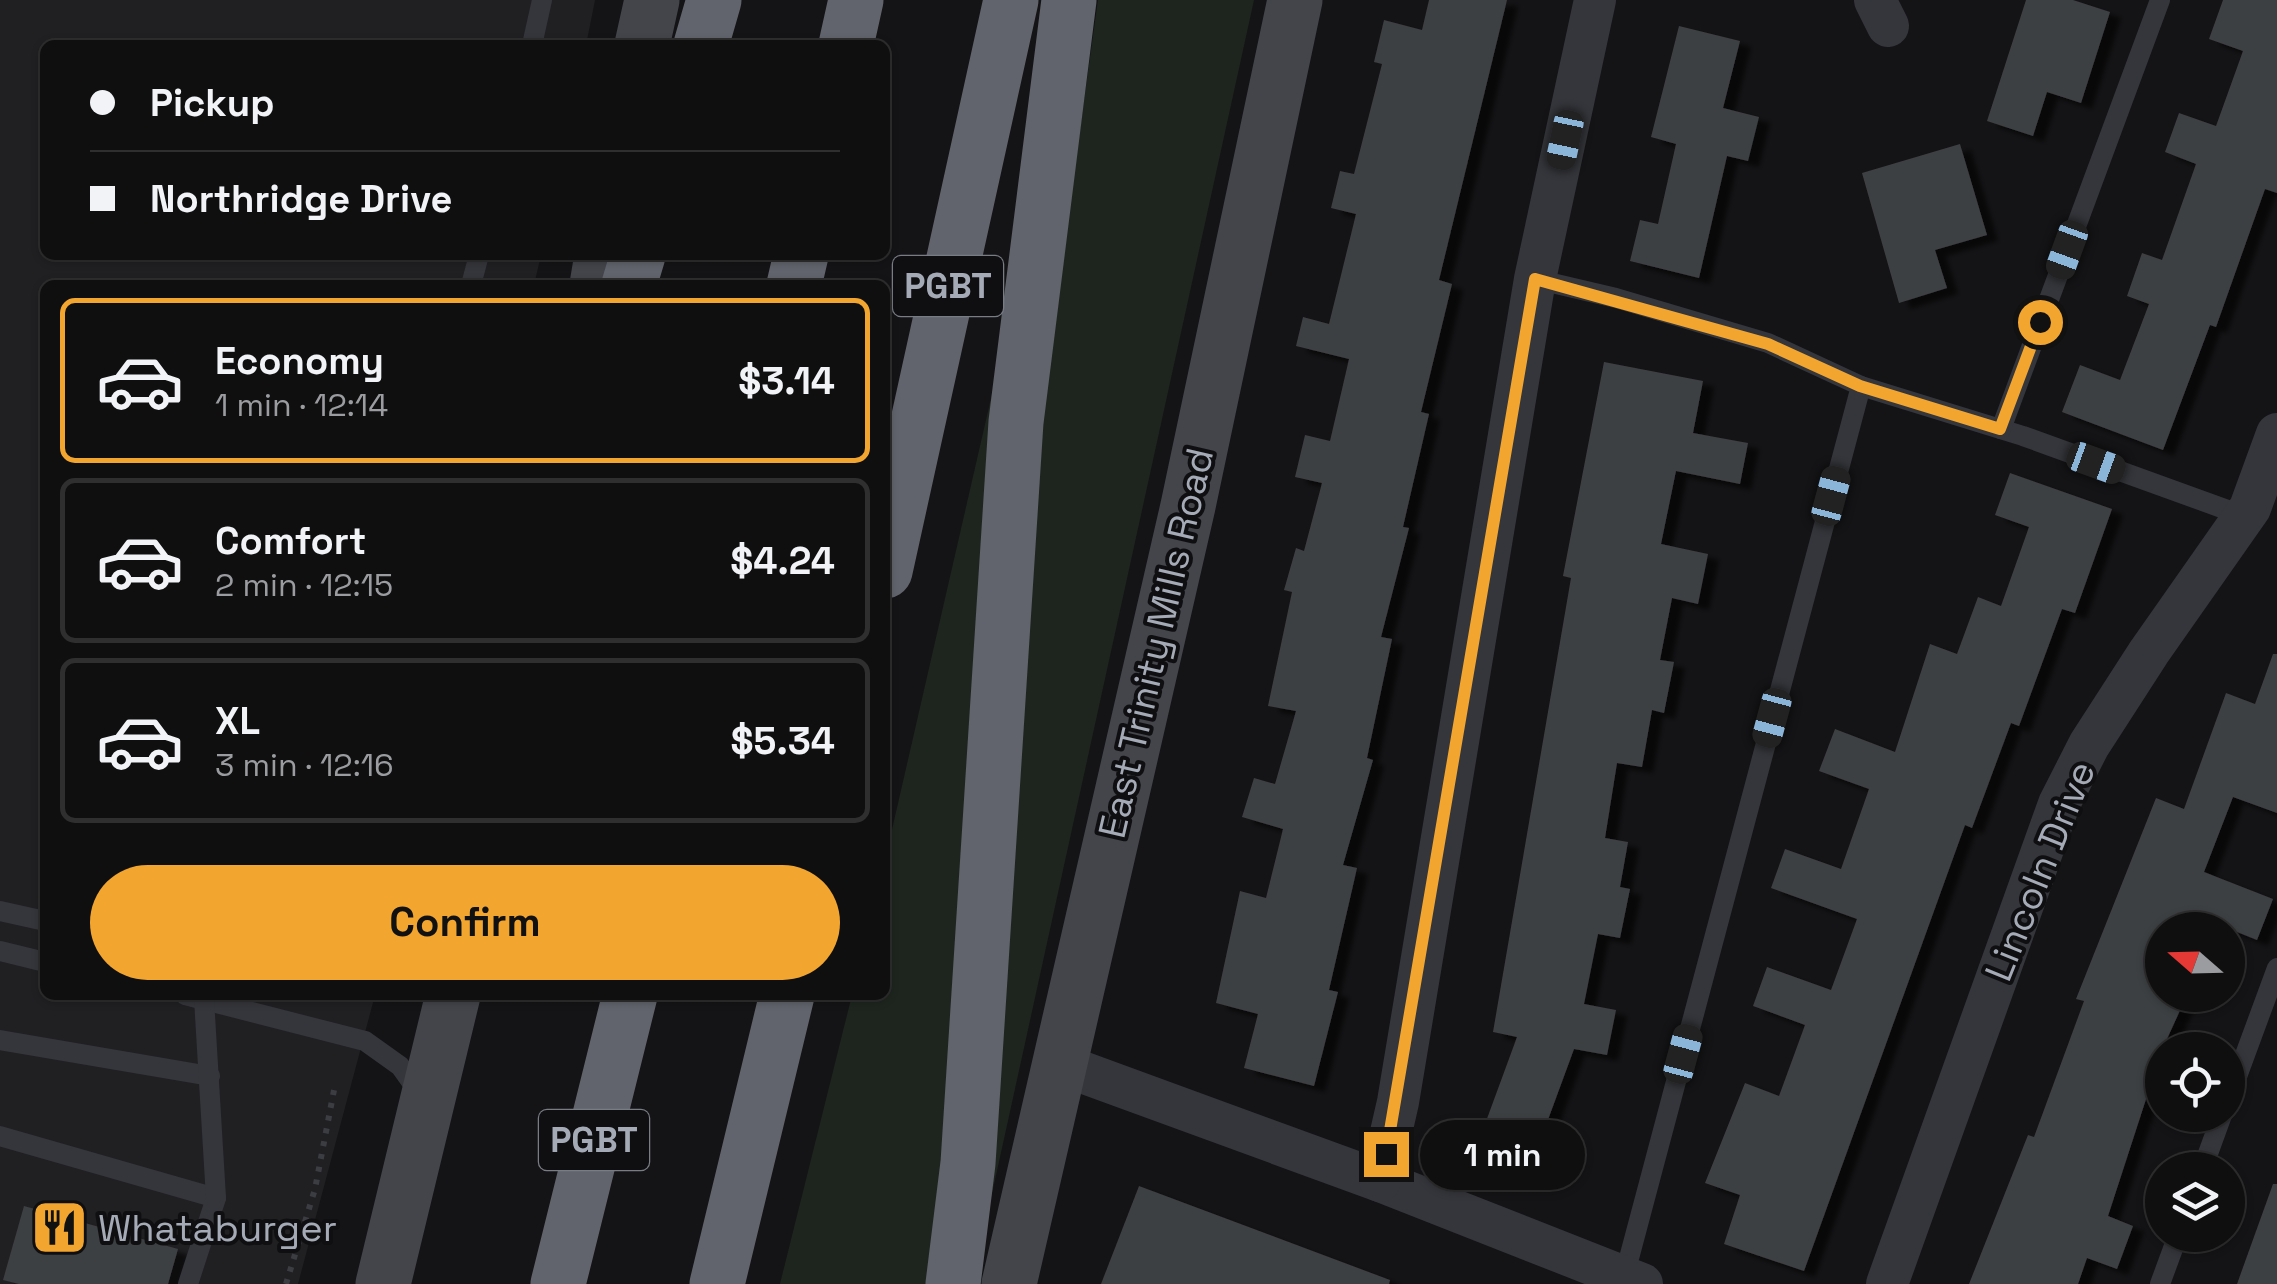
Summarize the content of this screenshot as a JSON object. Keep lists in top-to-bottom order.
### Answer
{
  "streets": {
    "highway": ["PGBT"],
    "main road": ["East Trinity Mills Road"],
    "street": ["Lincoln Drive"]
  },
  "places": {
    "restaurant": ["Whataburger"]
  },
  "north": "left",
  "page": {
    "banner": ["Pickup", "Northridge Drive"],
    "list": [
      {
        "name": "Economy",
        "note": "1 min · 12:14",
        "value": "$3.14"
      },
      {
        "name": "Comfort",
        "note": "2 min · 12:15",
        "value": "$4.24"
      },
      {
        "name": "XL",
        "note": "3 min · 12:16",
        "value": "$5.34"
      }
    ],
    "buttons": "Confirm",
    "bubble": "1 min"
  }
}
